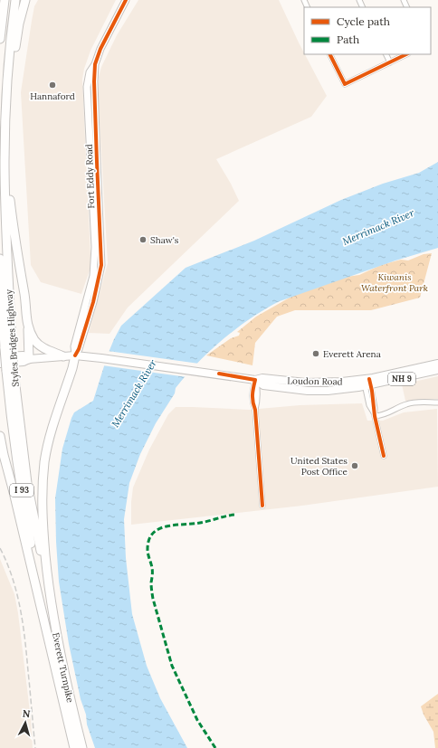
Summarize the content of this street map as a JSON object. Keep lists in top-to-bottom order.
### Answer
{
  "streets": {
    "highway": ["Styles Bridges Highway", "I 93", "Everett Turnpike"],
    "main road": ["NH 9", "Loudon Road"],
    "street": ["Fort Eddy Road"]
  },
  "crossings": [
    ["Fort Eddy Road", "Loudon Road"],
    ["Styles Bridges Highway", "Everett Turnpike"]
  ],
  "water": ["Merrimack River"],
  "parks": ["Kiwanis Waterfront Park"],
  "places": [
    "Hannaford",
    "Shaw's",
    "Everett Arena",
    "United States Post Office"
  ],
  "legend": ["Cycle path", "Path"],
  "north": "top"
}
